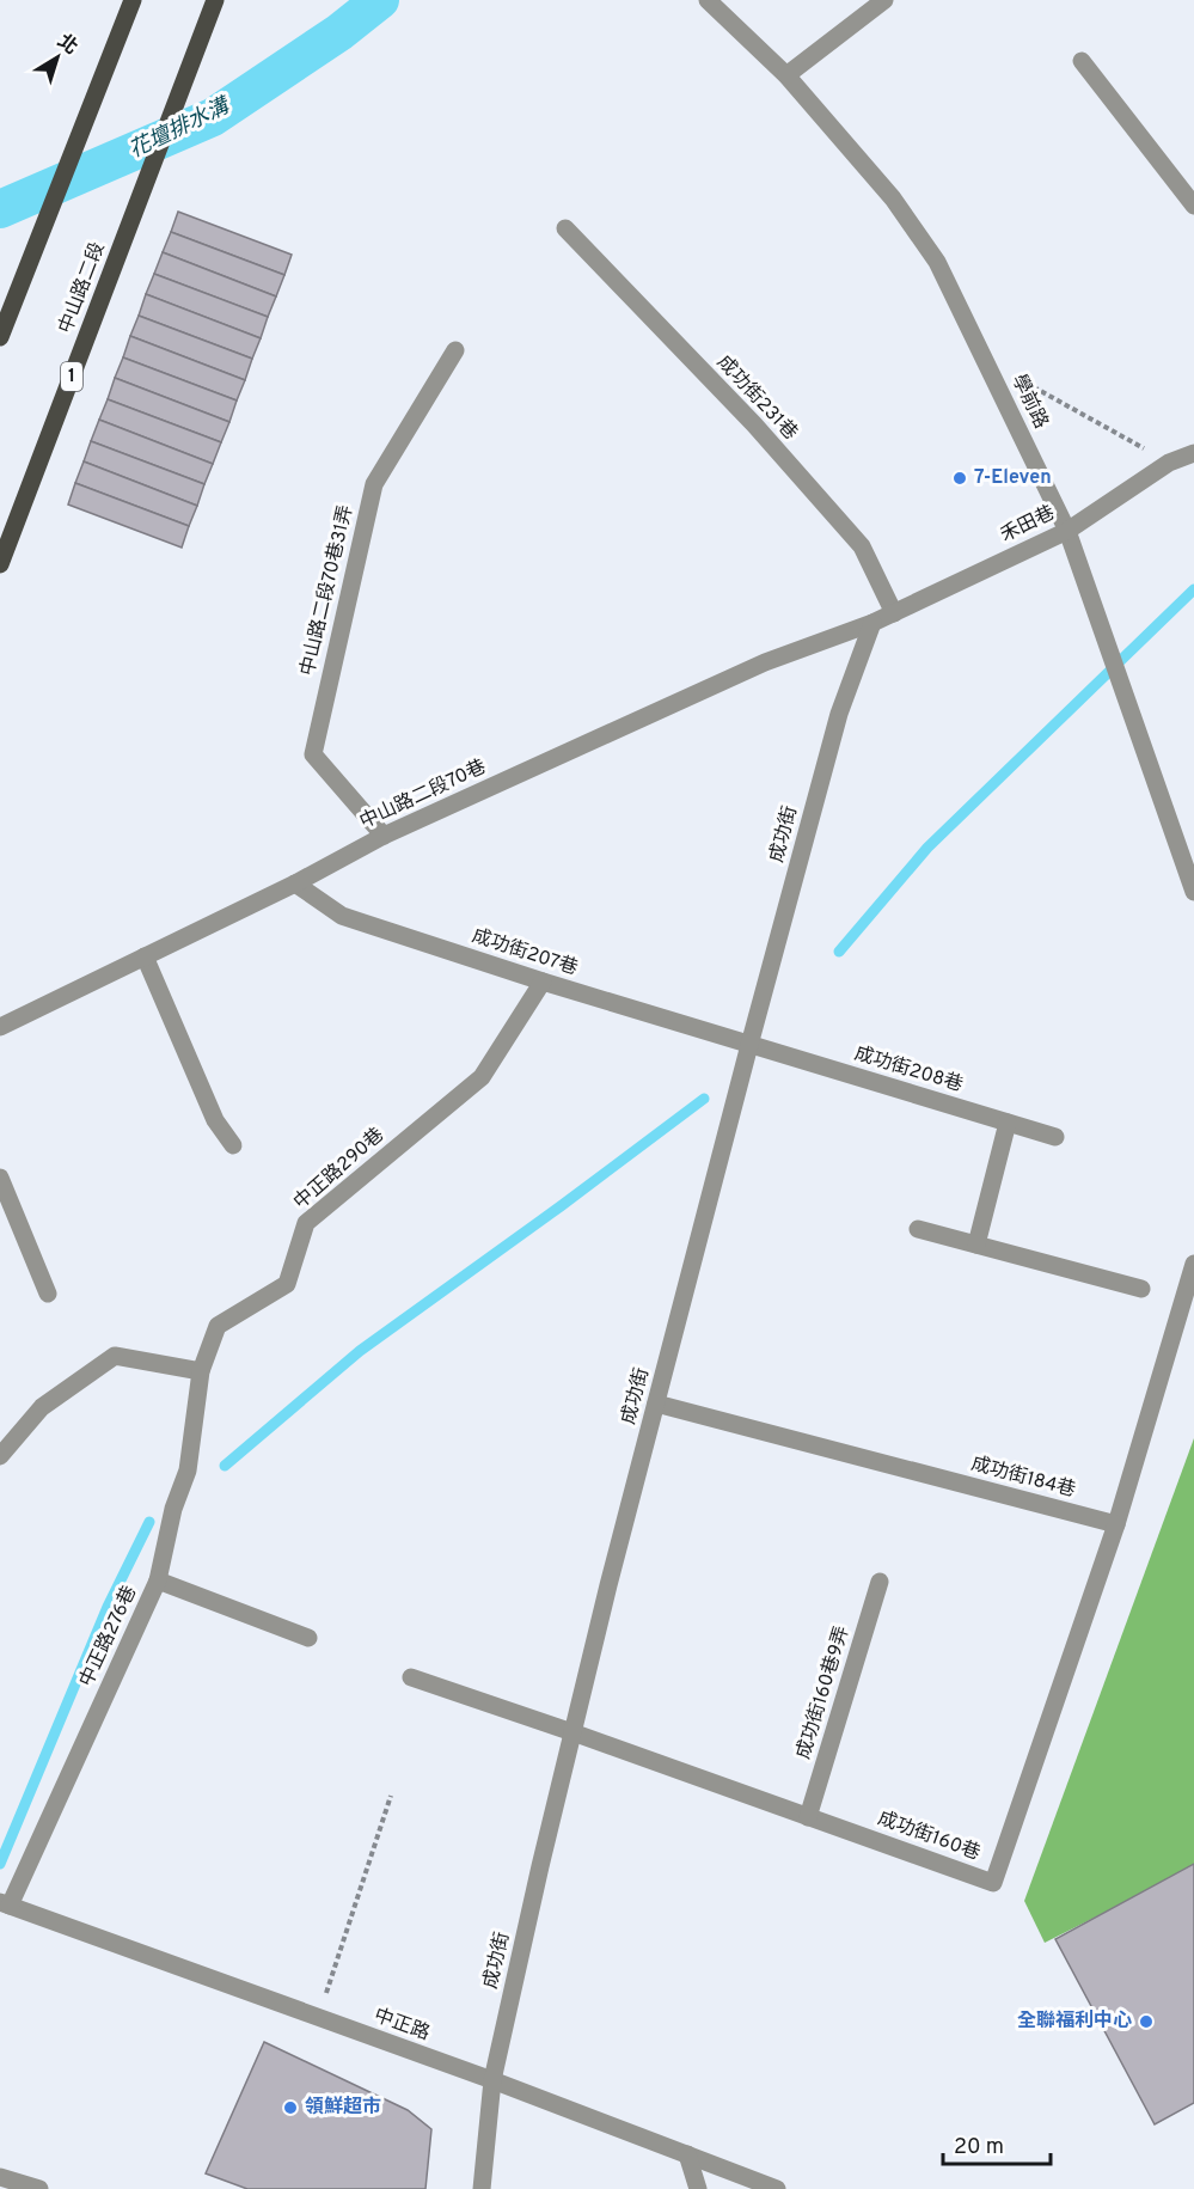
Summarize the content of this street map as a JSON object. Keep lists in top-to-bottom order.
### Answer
{
  "streets": {
    "main road": ["中山路二段", "1"],
    "street": [
      "成功街231巷",
      "學前路",
      "禾田巷",
      "中山路二段70巷31弄",
      "中山路二段70巷",
      "成功街",
      "成功街207巷",
      "成功街208巷",
      "中正路290巷",
      "成功街184巷",
      "中正路276巷",
      "成功街160巷9弄",
      "成功街160巷",
      "中正路"
    ]
  },
  "crossings": [
    ["成功街231巷", "禾田巷"],
    ["學前路", "禾田巷"],
    ["禾田巷", "中山路二段70巷"],
    ["禾田巷", "成功街"],
    ["中山路二段70巷31弄", "中山路二段70巷"],
    ["中山路二段70巷", "成功街"],
    ["中山路二段70巷", "成功街207巷"],
    ["成功街", "成功街207巷"],
    ["成功街", "成功街208巷"],
    ["成功街", "成功街184巷"],
    ["成功街", "成功街160巷"],
    ["成功街", "中正路"],
    ["成功街207巷", "成功街208巷"],
    ["成功街207巷", "中正路290巷"],
    ["中正路290巷", "中正路276巷"],
    ["成功街184巷", "成功街160巷"],
    ["中正路276巷", "中正路"],
    ["成功街160巷9弄", "成功街160巷"]
  ],
  "water": ["花壇排水溝"],
  "places": ["7-Eleven", "全聯福利中心", "領鮮超市"],
  "scale_bar": "20 m",
  "north": "top right"
}
